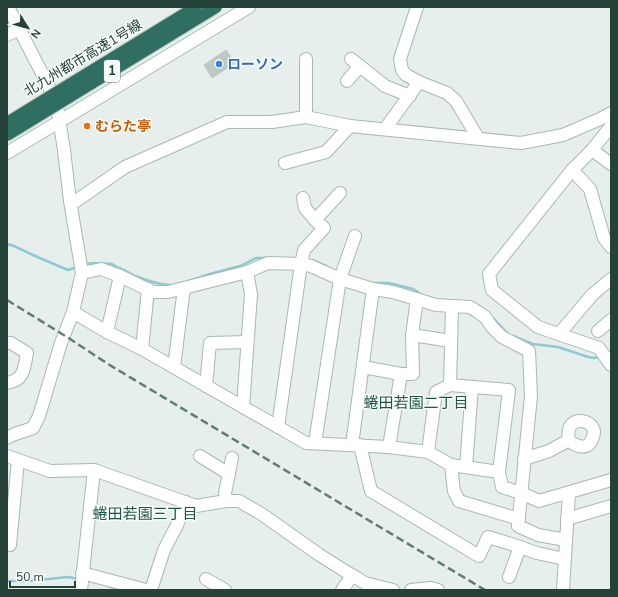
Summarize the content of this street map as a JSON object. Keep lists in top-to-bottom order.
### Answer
{
  "streets": {
    "highway": ["北九州都市高速1号線", "1"]
  },
  "districts": ["蜷田若園二丁目", "蜷田若園三丁目"],
  "places": ["ローソン", "むらた亭"],
  "scale_bar": "50 m",
  "north": "bottom right"
}
